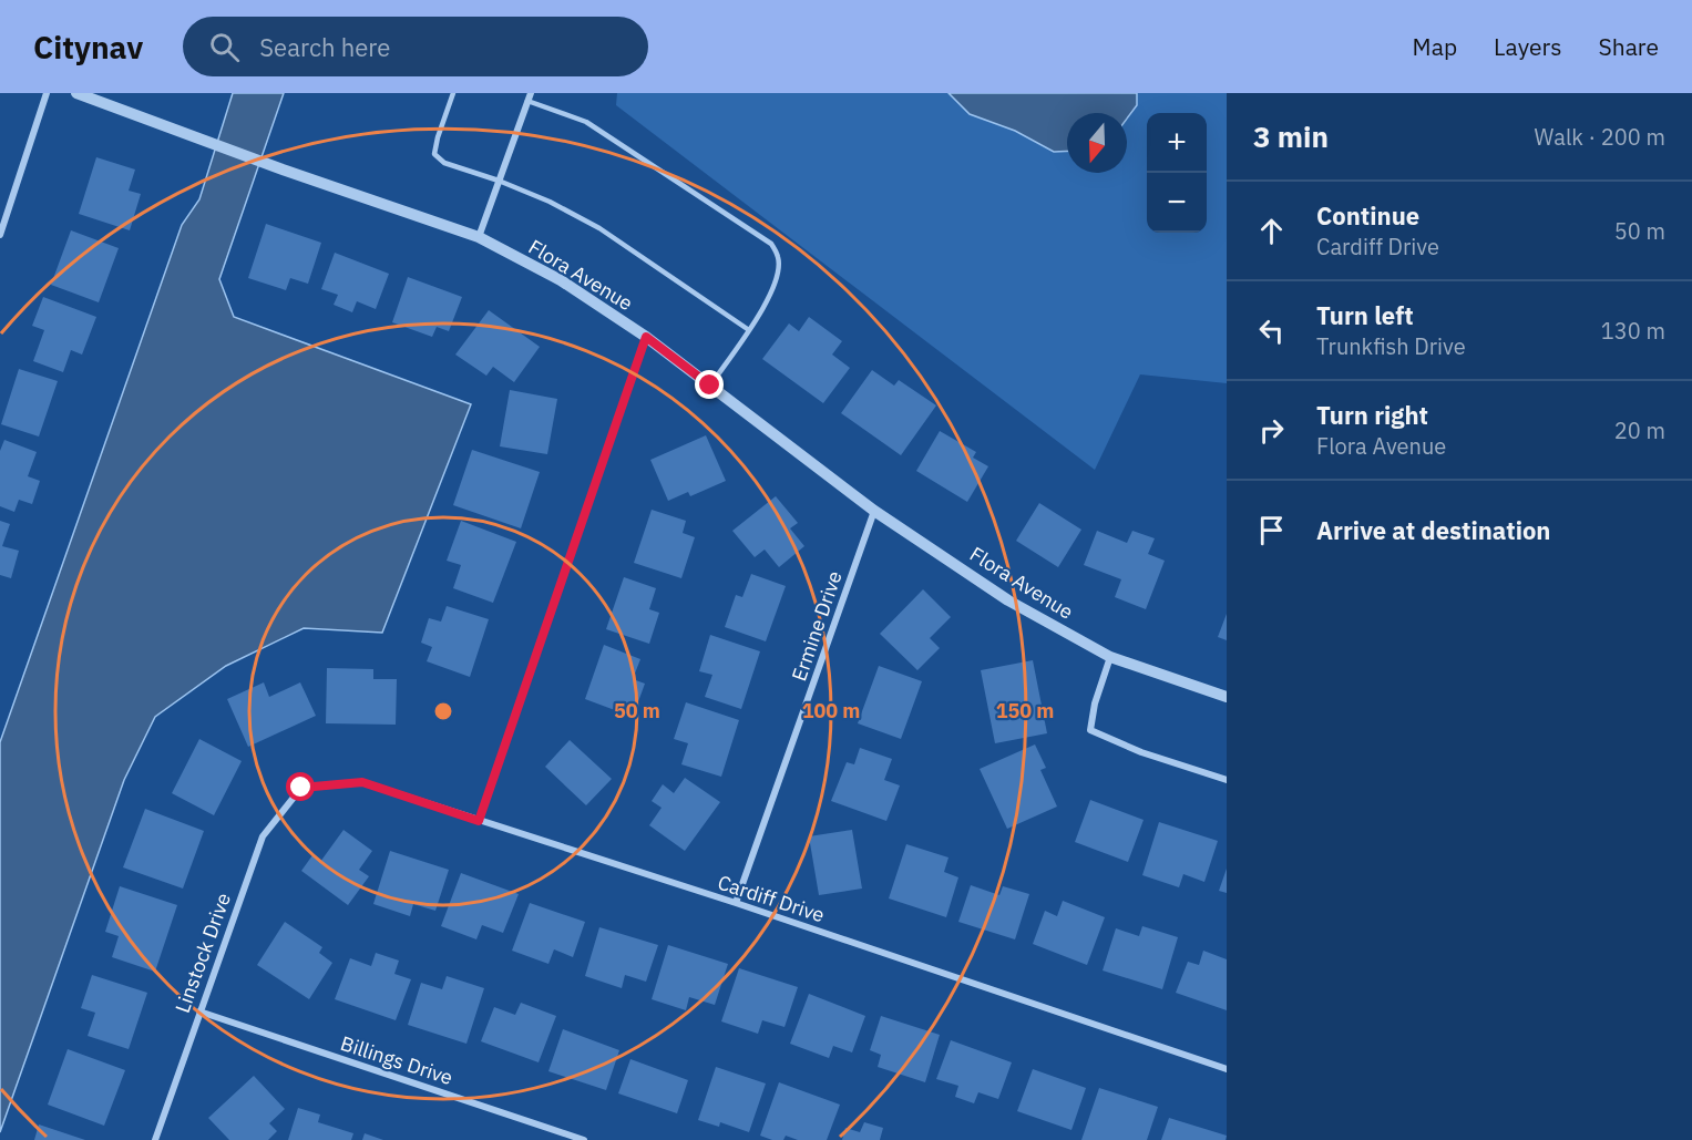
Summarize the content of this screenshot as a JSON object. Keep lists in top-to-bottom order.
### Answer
{
  "streets": {
    "street": [
      "Flora Avenue",
      "Ermine Drive",
      "Cardiff Drive",
      "Linstock Drive",
      "Billings Drive"
    ]
  },
  "crossings": [
    ["Flora Avenue", "Ermine Drive"],
    ["Ermine Drive", "Cardiff Drive"],
    ["Cardiff Drive", "Linstock Drive"],
    ["Linstock Drive", "Billings Drive"]
  ],
  "north": "bottom",
  "page": {
    "header": "Citynav",
    "search": "Search here",
    "nav": ["Map", "Layers", "Share"],
    "heading": ["3 min", "Walk · 200 m"],
    "map_buttons": ["+", "−"],
    "list": [
      ["Continue", "Cardiff Drive", "50 m"],
      ["Turn left", "Trunkfish Drive", "130 m"],
      ["Turn right", "Flora Avenue", "20 m"],
      "Arrive at destination"
    ]
  },
  "rings": ["50 m", "100 m", "150 m"]
}
